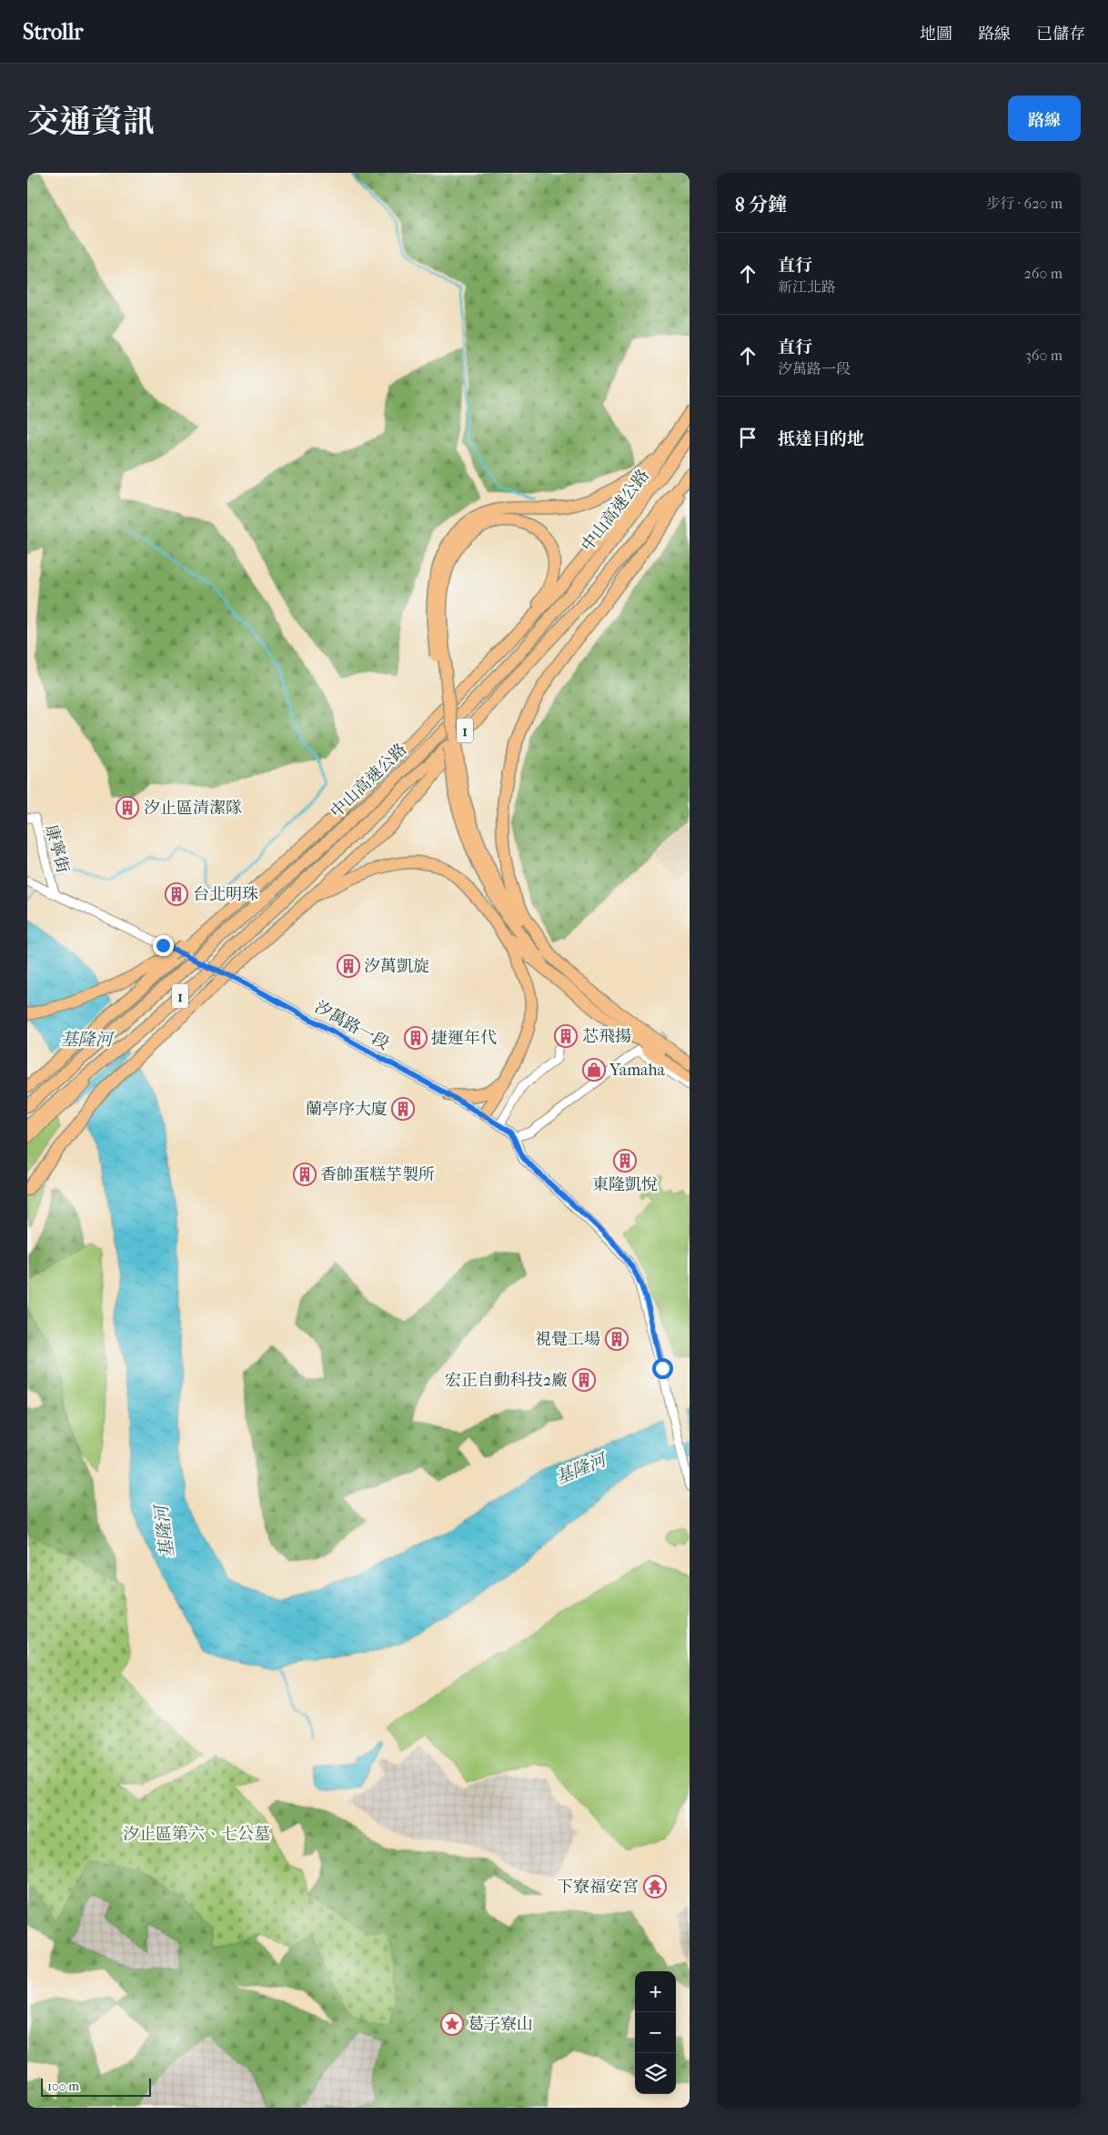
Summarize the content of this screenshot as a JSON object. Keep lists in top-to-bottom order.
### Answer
{
  "streets": {
    "highway": ["中山高速公路", "1"],
    "street": ["康寧街", "汐萬路一段"]
  },
  "crossings": [
    ["康寧街", "汐萬路一段"]
  ],
  "water": ["基隆河"],
  "parks": ["汐止區第六、七公墓"],
  "places": {
    "building": [
      "汐止區清潔隊",
      "台北明珠",
      "汐萬凱旋",
      "芯飛揚",
      "捷運年代",
      "蘭亭序大廈",
      "東隆凱悅",
      "香帥蛋糕芋製所",
      "視覺工場",
      "宏正自動科技2廠"
    ],
    "shop": ["Yamaha"],
    "temple": ["下寮福安宮"],
    "place": ["葛子寮山"]
  },
  "scale_bar": "100 m",
  "page": {
    "header": "Strollr",
    "nav": ["地圖", "路線", "已儲存"],
    "title": "交通資訊",
    "buttons": "路線",
    "heading": ["8 分鐘", "步行 · 620 m"],
    "list": [
      ["直行", "新江北路", "260 m"],
      ["直行", "汐萬路一段", "360 m"],
      "抵達目的地"
    ],
    "map_buttons": ["+", "−"],
    "scale": "100 m"
  }
}
